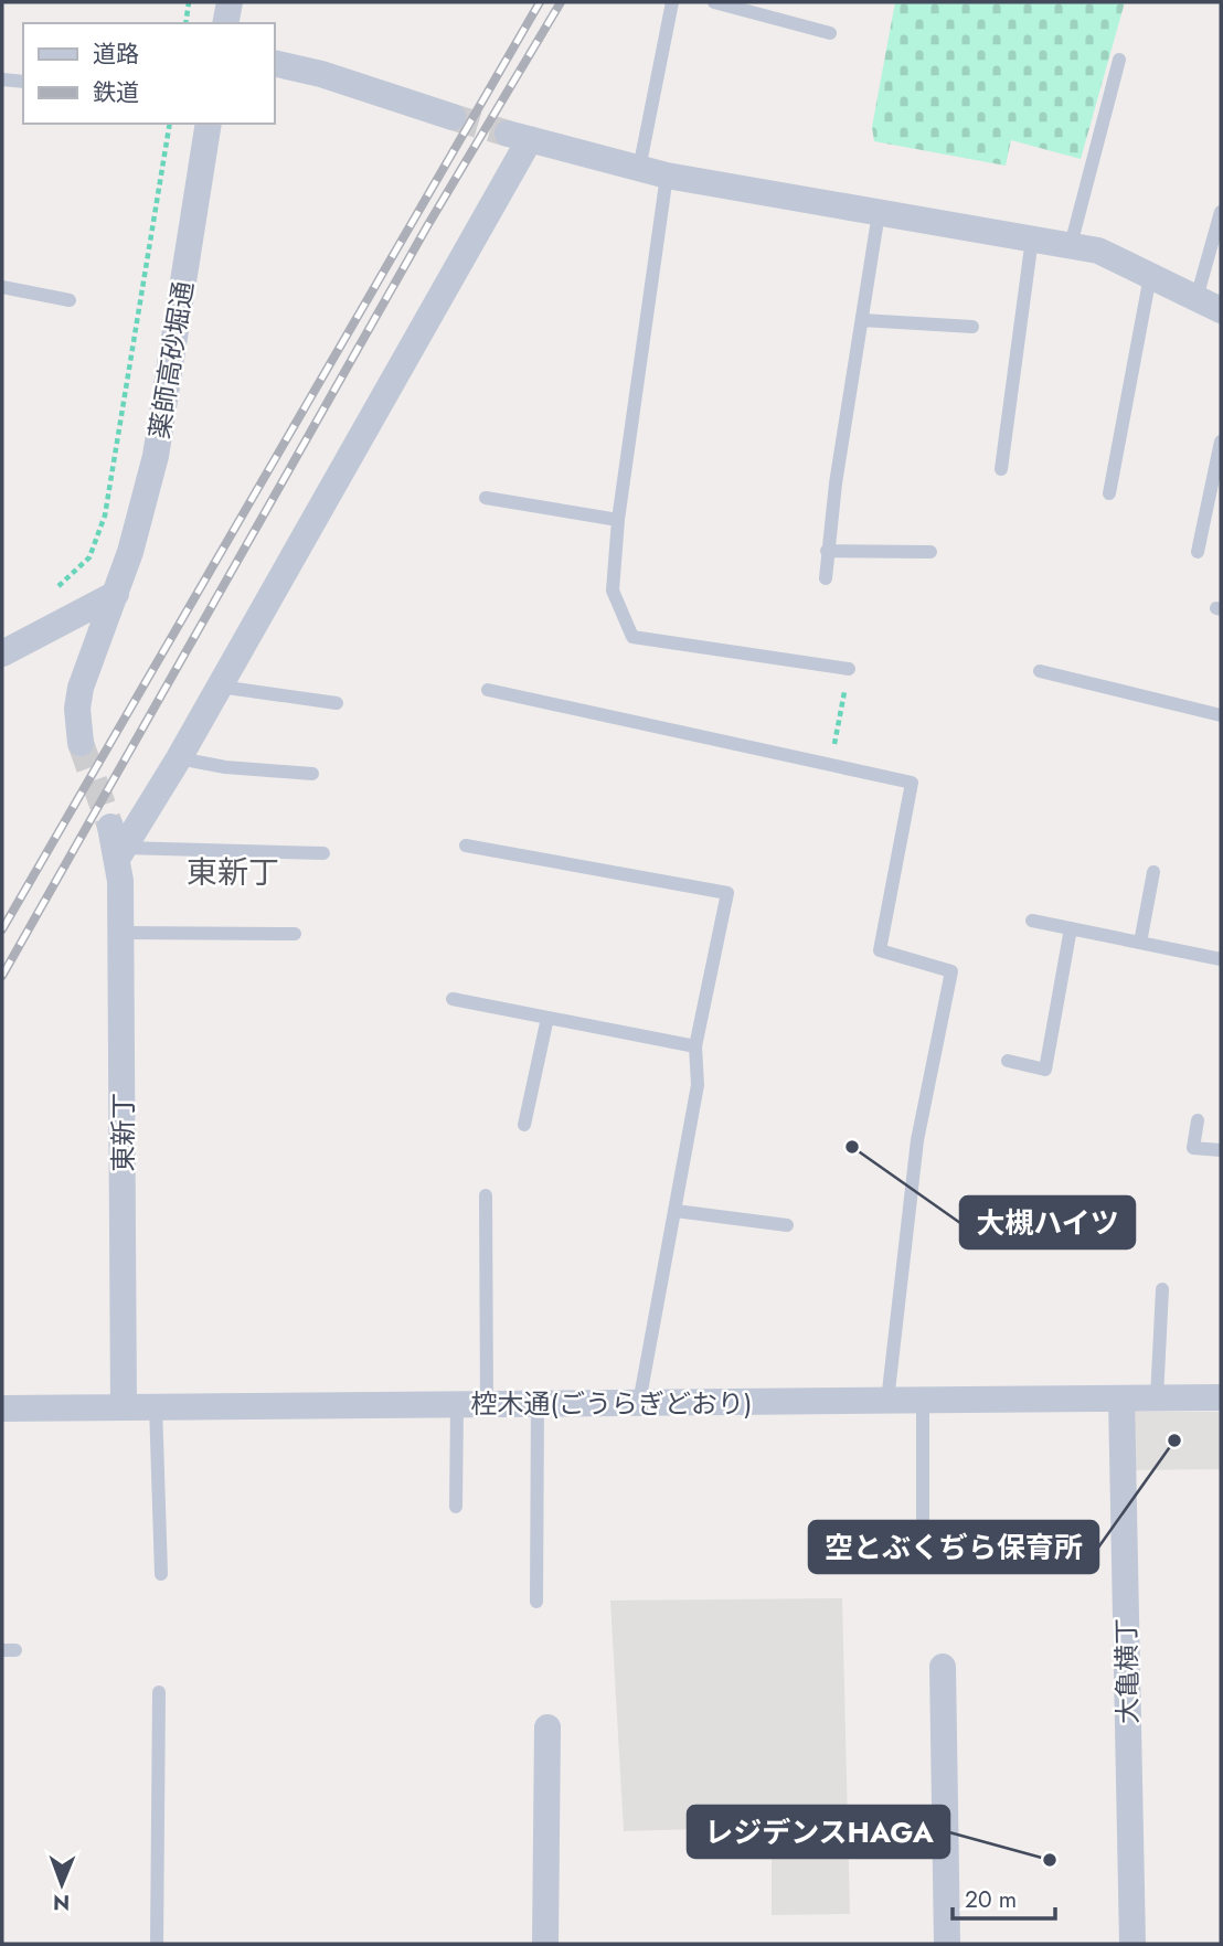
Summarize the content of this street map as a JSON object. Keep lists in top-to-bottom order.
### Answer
{
  "streets": {
    "street": [
      "薬師高砂堀通",
      "東新丁",
      "椌木通(ごうらぎどおり)",
      "大亀横丁"
    ]
  },
  "crossings": [
    ["東新丁", "椌木通(ごうらぎどおり)"],
    ["椌木通(ごうらぎどおり)", "大亀横丁"]
  ],
  "districts": ["東新丁"],
  "places": ["大槻ハイツ", "空とぶくぢら保育所", "レジデンスHAGA"],
  "legend": ["道路", "鉄道"],
  "scale_bar": "20 m",
  "north": "bottom"
}
